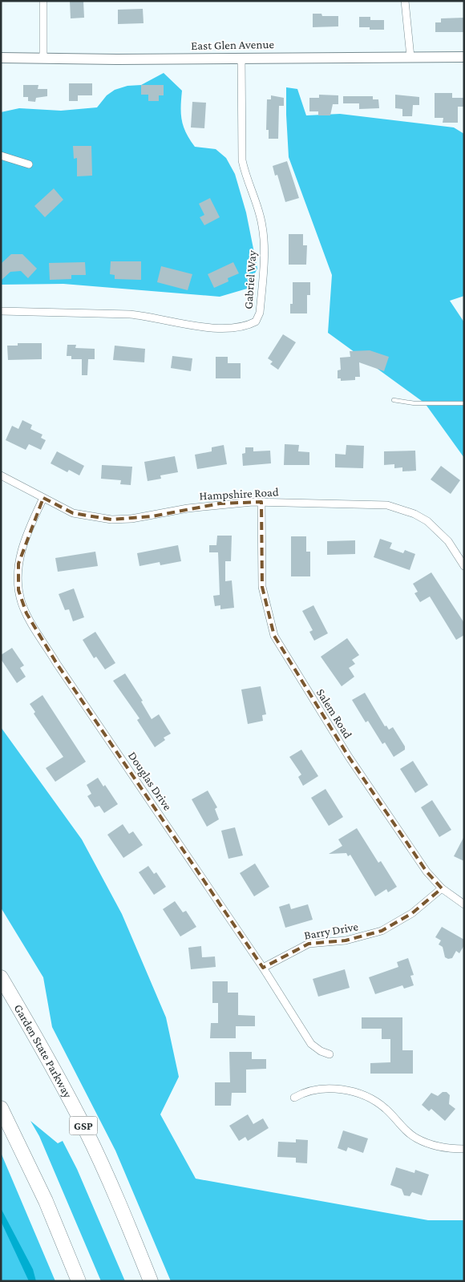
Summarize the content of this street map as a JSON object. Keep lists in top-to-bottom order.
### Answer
{
  "streets": {
    "highway": ["Garden State Parkway", "GSP"],
    "street": [
      "East Glen Avenue",
      "Gabriel Way",
      "Hampshire Road",
      "Salem Road",
      "Douglas Drive",
      "Barry Drive"
    ]
  },
  "crossings": [
    ["East Glen Avenue", "Gabriel Way"],
    ["Hampshire Road", "Salem Road"],
    ["Hampshire Road", "Douglas Drive"],
    ["Salem Road", "Barry Drive"],
    ["Douglas Drive", "Barry Drive"]
  ]
}
